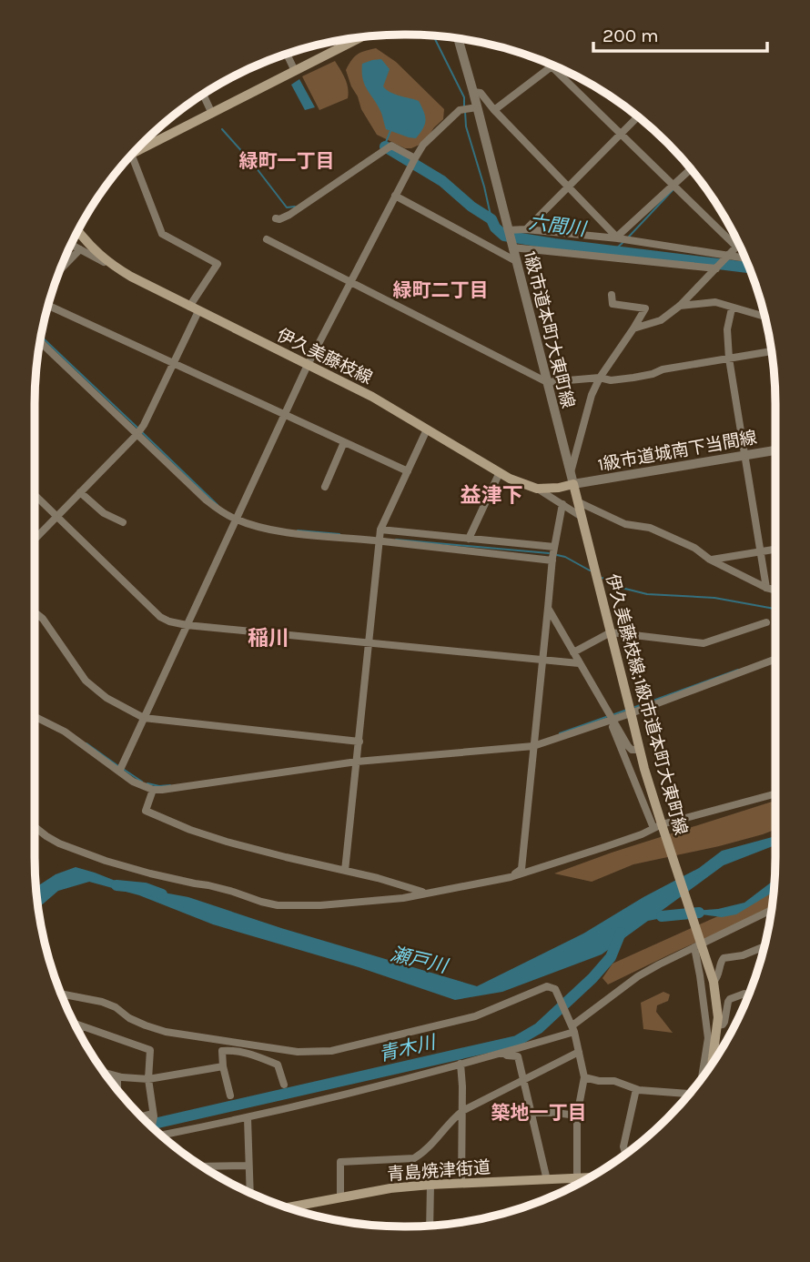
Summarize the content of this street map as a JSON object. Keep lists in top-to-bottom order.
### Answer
{
  "streets": {
    "main road": ["伊久美藤枝線", "伊久美藤枝線;1級市道本町大東町線", "青島焼津街道"],
    "street": ["1級市道本町大東町線", "1級市道城南下当間線"]
  },
  "crossings": [
    ["1級市道本町大東町線", "伊久美藤枝線"],
    ["1級市道本町大東町線", "1級市道城南下当間線"],
    ["1級市道本町大東町線", "伊久美藤枝線;1級市道本町大東町線"],
    ["伊久美藤枝線", "1級市道城南下当間線"],
    ["伊久美藤枝線", "伊久美藤枝線;1級市道本町大東町線"],
    ["1級市道城南下当間線", "伊久美藤枝線;1級市道本町大東町線"]
  ],
  "districts": [
    "緑町一丁目",
    "緑町二丁目",
    "益津下",
    "稲川",
    "築地一丁目"
  ],
  "water": ["六間川", "瀬戸川", "青木川"],
  "scale_bar": "200 m"
}
